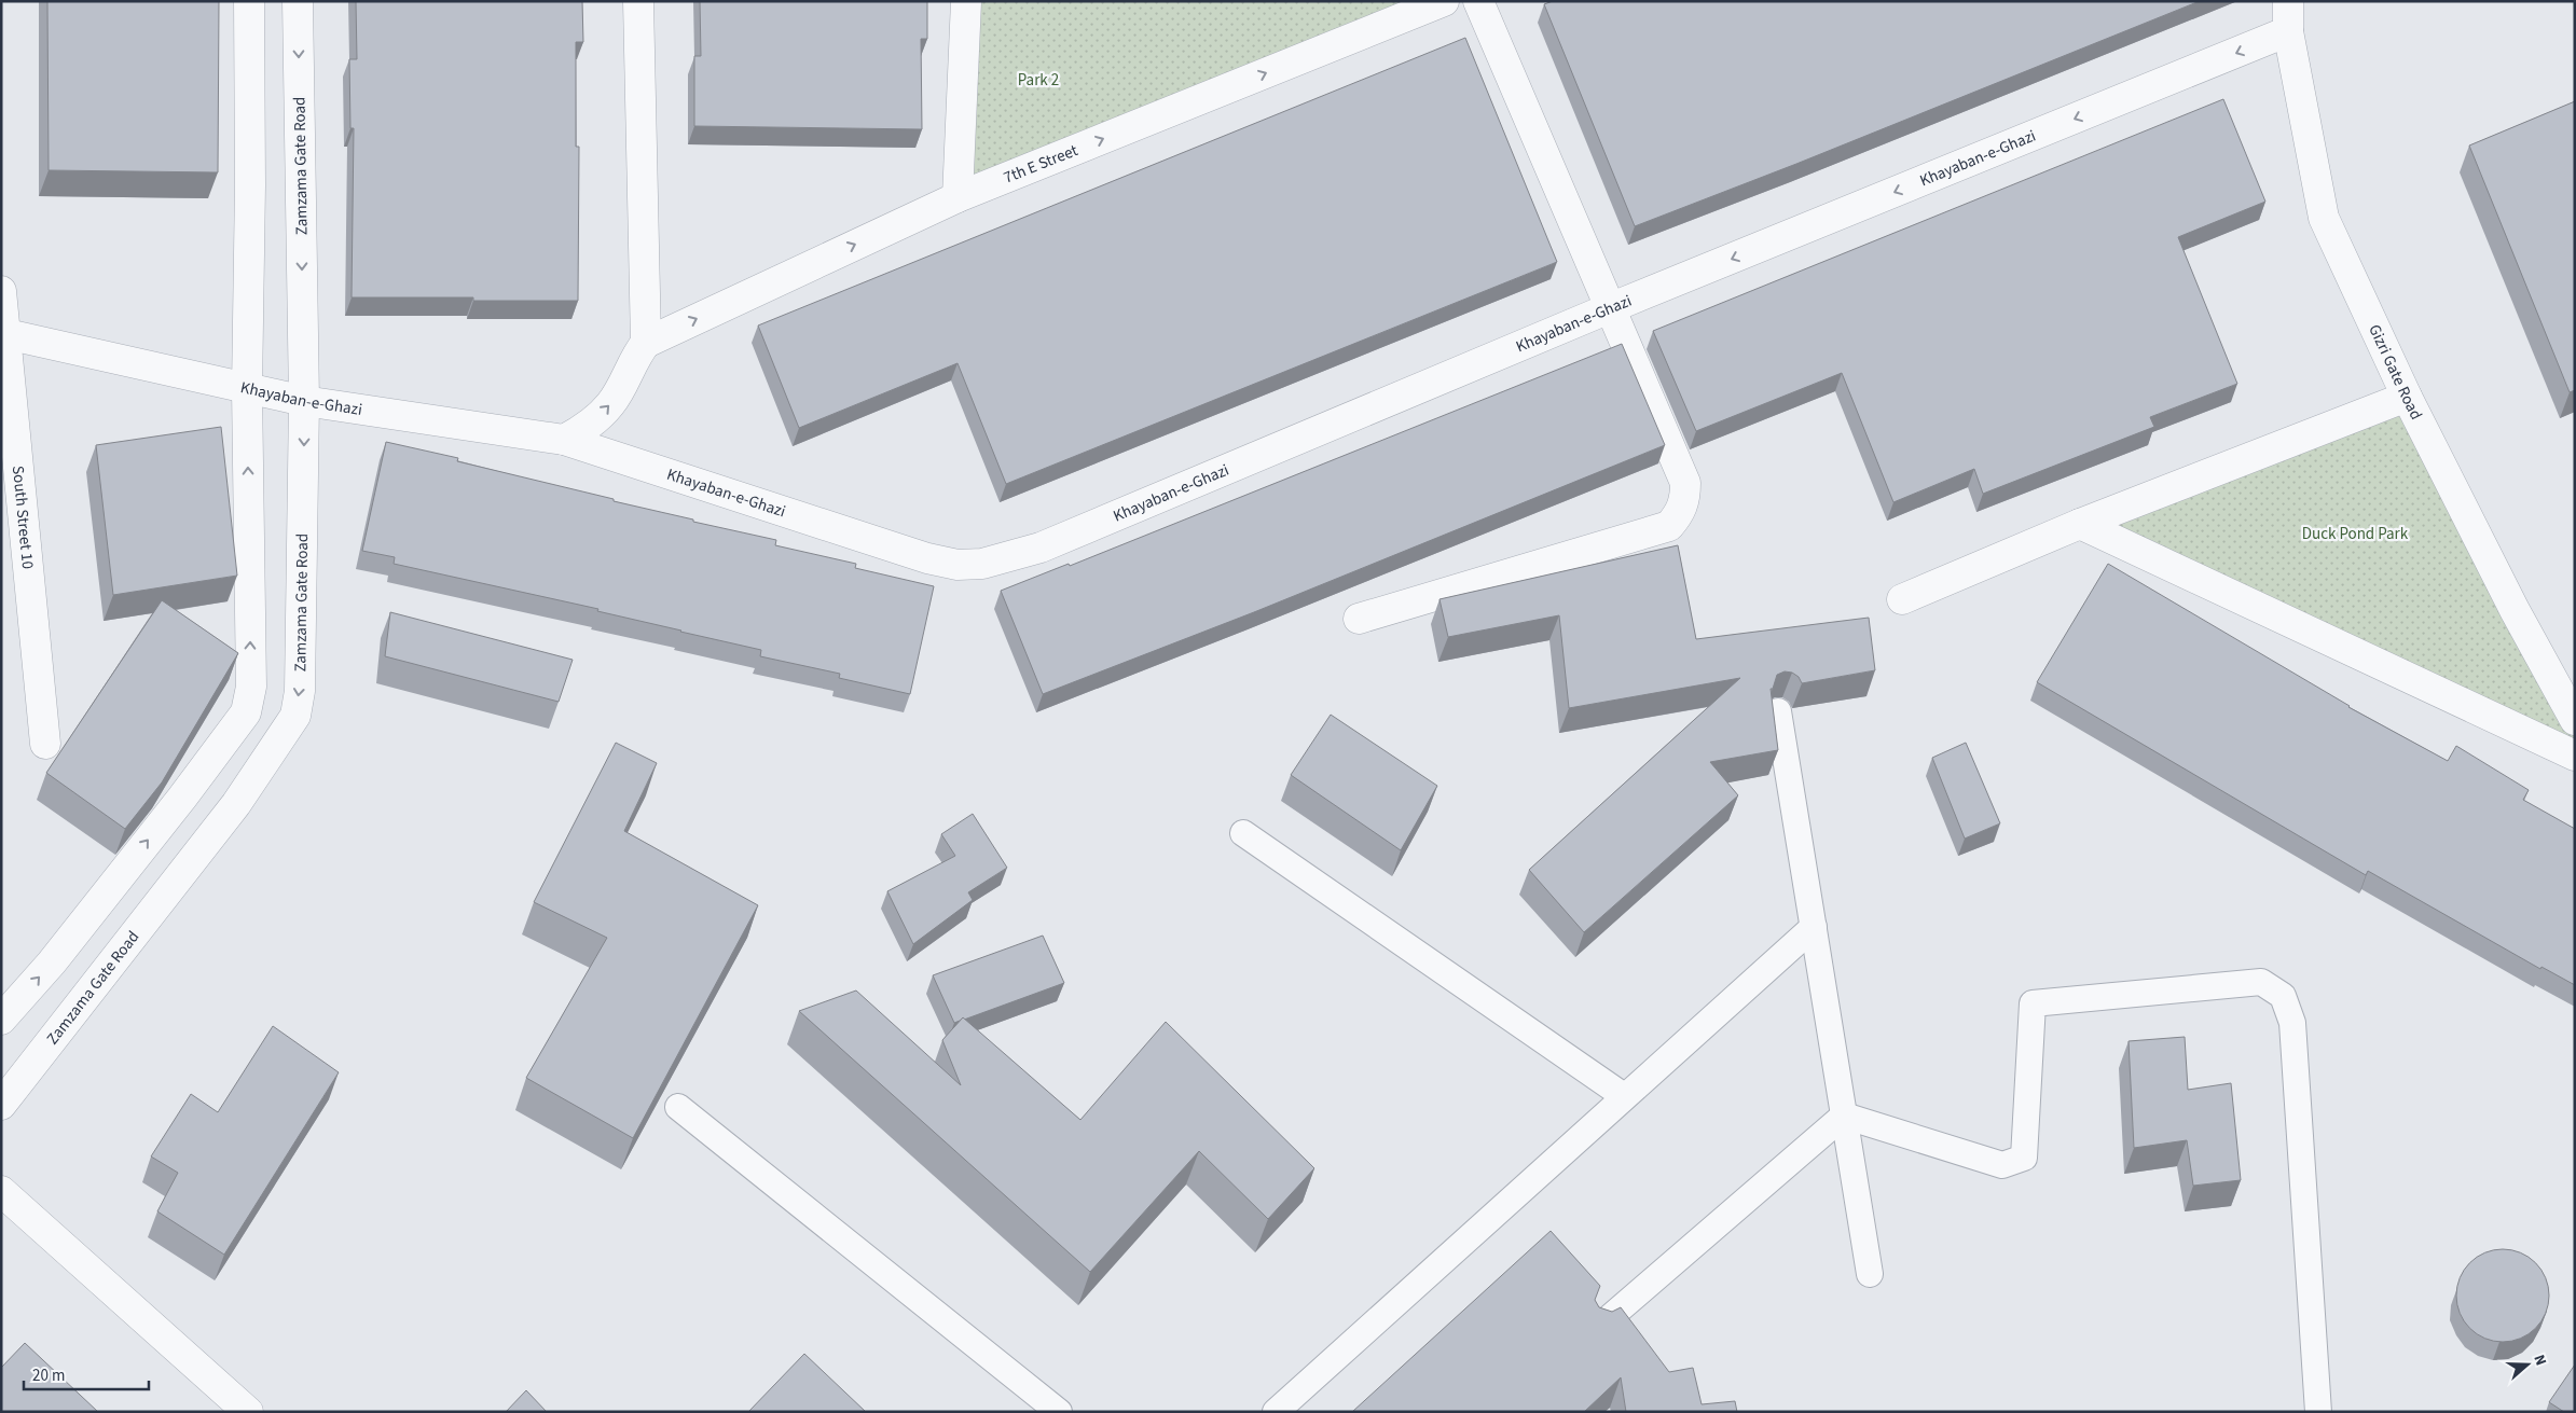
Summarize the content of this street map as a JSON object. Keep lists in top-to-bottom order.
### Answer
{
  "streets": {
    "street": [
      "Khayaban-e-Ghazi",
      "7th E Street",
      "Zamzama Gate Road",
      "Gizri Gate Road",
      "South Street 10"
    ]
  },
  "crossings": [
    ["Khayaban-e-Ghazi", "Zamzama Gate Road"],
    ["Khayaban-e-Ghazi", "Gizri Gate Road"],
    ["Khayaban-e-Ghazi", "South Street 10"]
  ],
  "one_way": ["7th E Street"],
  "parks": ["Park 2", "Duck Pond Park"],
  "scale_bar": "20 m",
  "north": "right"
}
